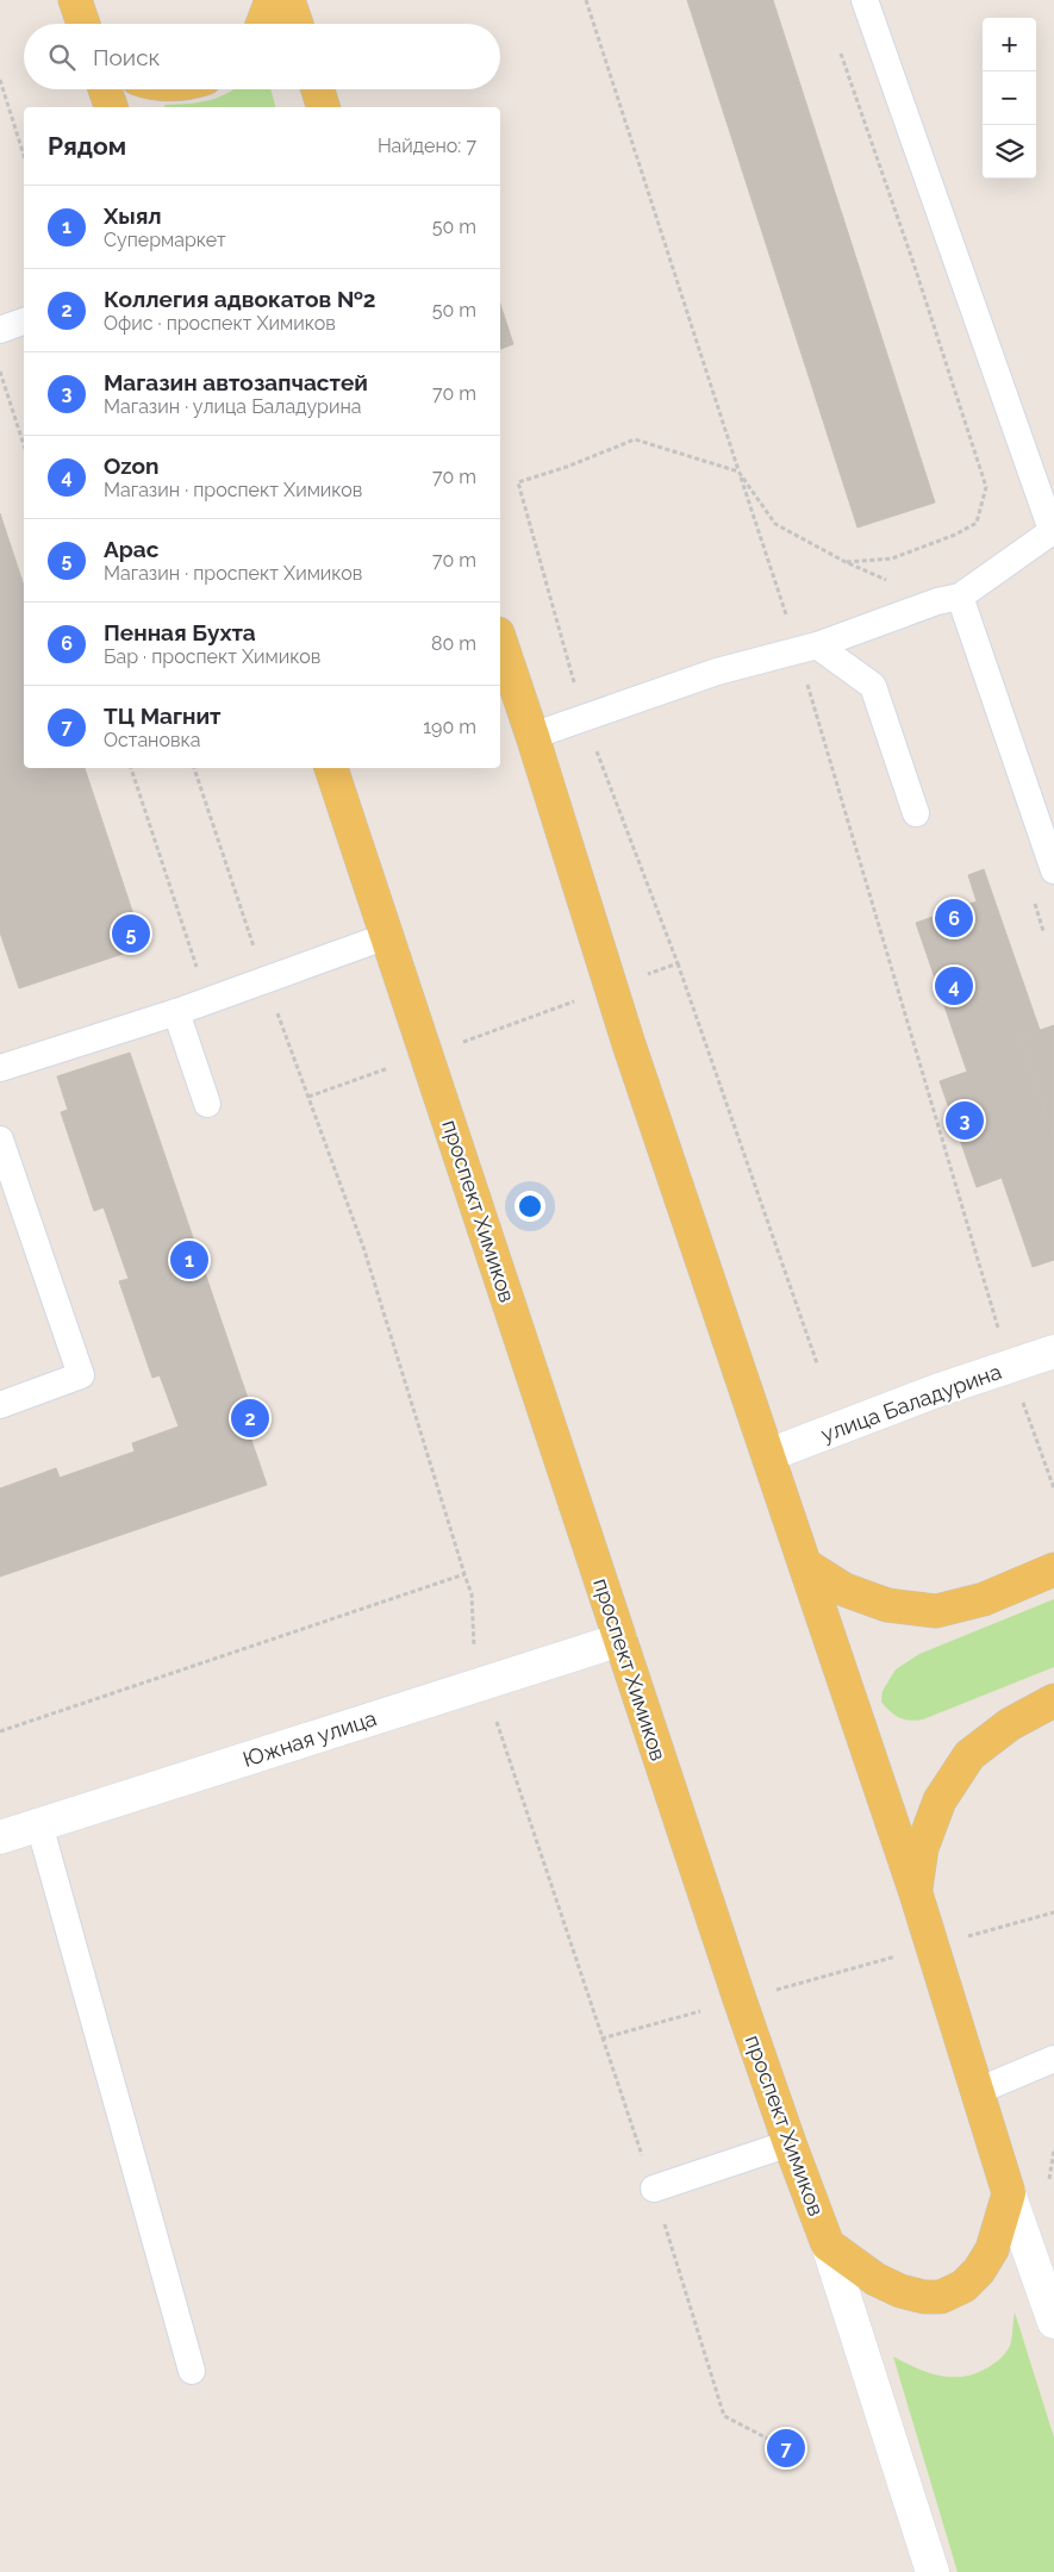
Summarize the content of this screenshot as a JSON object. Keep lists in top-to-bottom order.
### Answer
{
  "streets": {
    "main road": ["проспект Химиков"],
    "street": ["улица Баладурина", "Южная улица"]
  },
  "crossings": [
    ["проспект Химиков", "Южная улица"]
  ],
  "page": {
    "map_buttons": ["+", "−"],
    "search": "Поиск",
    "heading": ["Рядом", "Найдено: 7"],
    "list": [
      {
        "mark": "1",
        "name": "Хыял",
        "note": "Супермаркет",
        "value": "50 m"
      },
      {
        "mark": "2",
        "name": "Коллегия адвокатов №2",
        "note": "Офис · проспект Химиков",
        "value": "50 m"
      },
      {
        "mark": "3",
        "name": "Магазин автозапчастей",
        "note": "Магазин · улица Баладурина",
        "value": "70 m"
      },
      {
        "mark": "4",
        "name": "Ozon",
        "note": "Магазин · проспект Химиков",
        "value": "70 m"
      },
      {
        "mark": "5",
        "name": "Арас",
        "note": "Магазин · проспект Химиков",
        "value": "70 m"
      },
      {
        "mark": "6",
        "name": "Пенная Бухта",
        "note": "Бар · проспект Химиков",
        "value": "80 m"
      },
      {
        "mark": "7",
        "name": "ТЦ Магнит",
        "note": "Остановка",
        "value": "190 m"
      }
    ],
    "pins": [
      "6",
      "5",
      "4",
      "3",
      "1",
      "2",
      "7"
    ]
  }
}
